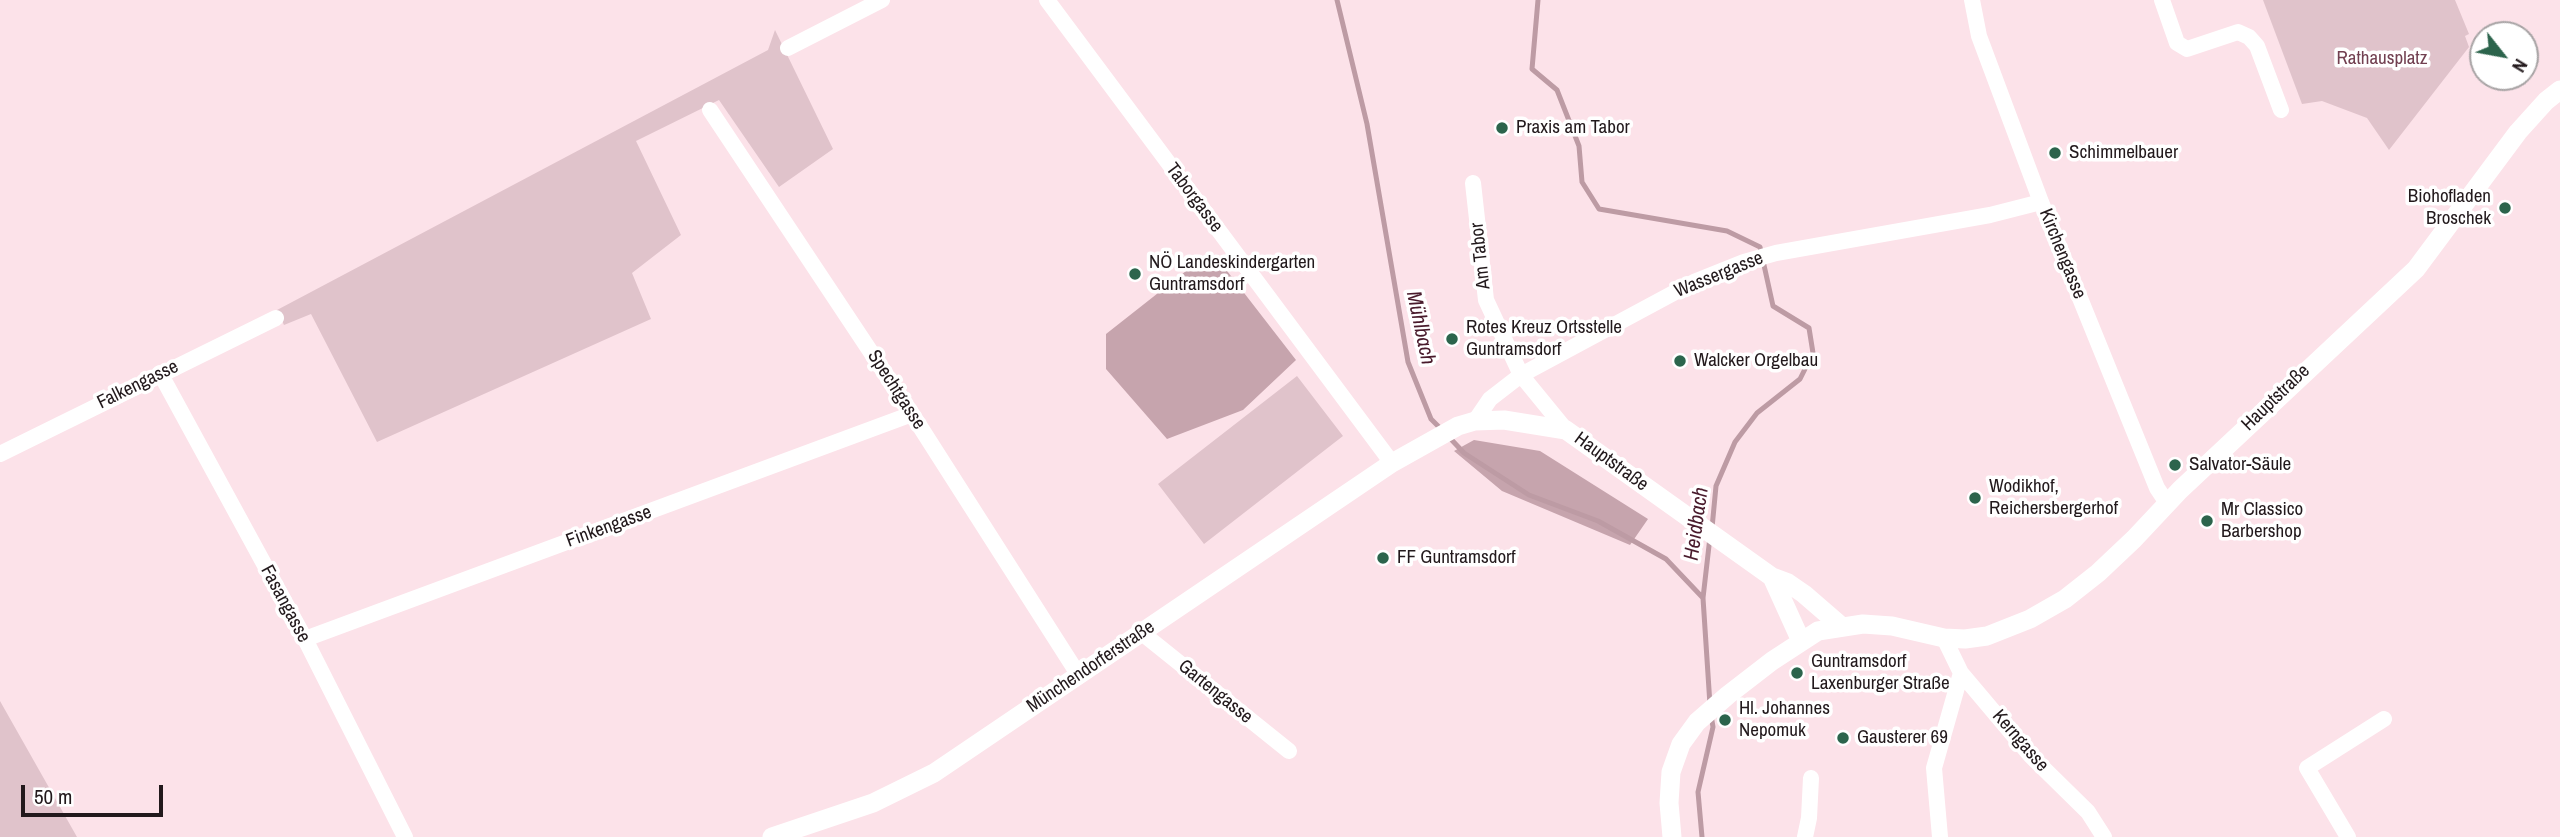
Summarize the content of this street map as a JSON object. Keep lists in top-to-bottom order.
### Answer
{
  "streets": {
    "street": [
      "Taborgasse",
      "Kirchengasse",
      "Am Tabor",
      "Wassergasse",
      "Falkengasse",
      "Spechtgasse",
      "Hauptstraße",
      "Finkengasse",
      "Fasangasse",
      "Münchendorferstraße",
      "Gartengasse",
      "Kerngasse"
    ]
  },
  "crossings": [
    ["Taborgasse", "Hauptstraße"],
    ["Taborgasse", "Münchendorferstraße"],
    ["Kirchengasse", "Wassergasse"],
    ["Kirchengasse", "Hauptstraße"],
    ["Am Tabor", "Wassergasse"],
    ["Am Tabor", "Hauptstraße"],
    ["Wassergasse", "Hauptstraße"],
    ["Falkengasse", "Fasangasse"],
    ["Spechtgasse", "Finkengasse"],
    ["Spechtgasse", "Münchendorferstraße"],
    ["Hauptstraße", "Münchendorferstraße"],
    ["Hauptstraße", "Kerngasse"],
    ["Finkengasse", "Fasangasse"],
    ["Münchendorferstraße", "Gartengasse"]
  ],
  "water": ["Mühlbach", "Heidbach"],
  "parks": ["Rathausplatz"],
  "places": [
    "Praxis am Tabor",
    "Schimmelbauer",
    "Biohofladen Broschek",
    "NÖ Landeskindergarten Guntramsdorf",
    "Rotes Kreuz Ortsstelle Guntramsdorf",
    "Walcker Orgelbau",
    "Salvator-Säule",
    "Wodikhof, Reichersbergerhof",
    "Mr Classico Barbershop",
    "FF Guntramsdorf",
    "Guntramsdorf Laxenburger Straße",
    "Hl. Johannes Nepomuk",
    "Gausterer 69"
  ],
  "scale_bar": "50 m",
  "north": "bottom right"
}
